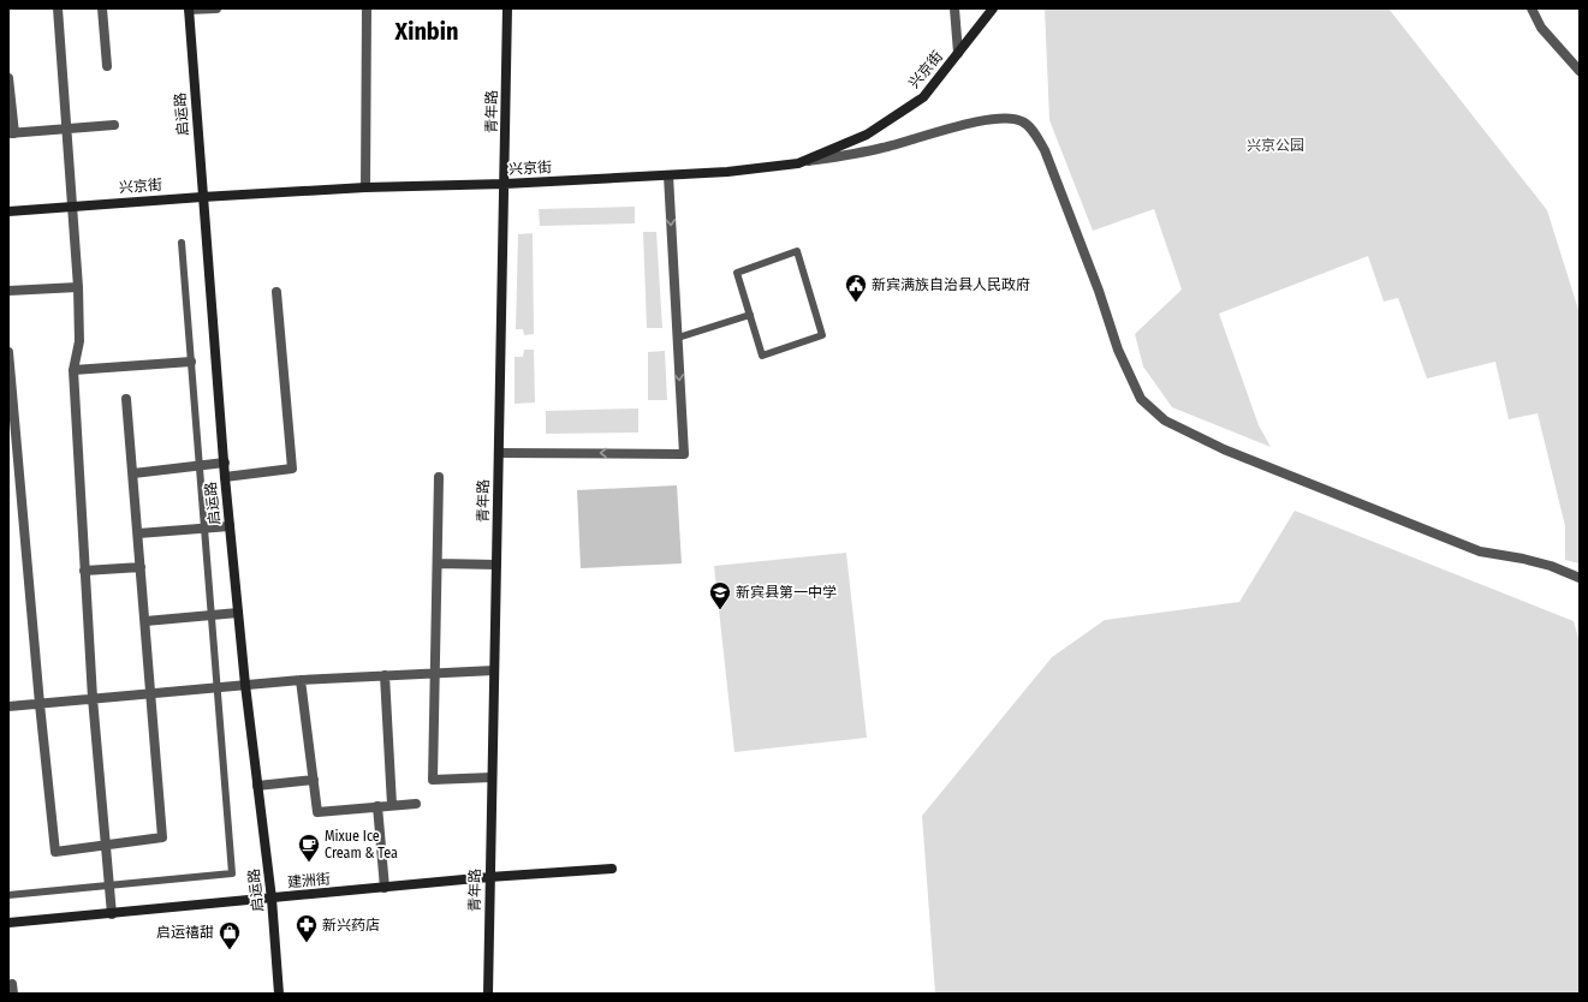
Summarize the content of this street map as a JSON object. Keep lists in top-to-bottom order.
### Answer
{
  "streets": {
    "street": [
      "兴京街",
      "青年路",
      "启运路",
      "建洲街"
    ]
  },
  "crossings": [
    ["兴京街", "青年路"],
    ["兴京街", "启运路"],
    ["青年路", "建洲街"],
    ["启运路", "建洲街"]
  ],
  "districts": ["Xinbin"],
  "parks": ["兴京公园"],
  "places": {
    "public building": ["新宾满族自治县人民政府"],
    "school or university": ["新宾县第一中学"],
    "cafe": ["Mixue Ice Cream & Tea"],
    "pharmacy": ["新兴药店"],
    "shop": ["启运禧甜"]
  }
}
